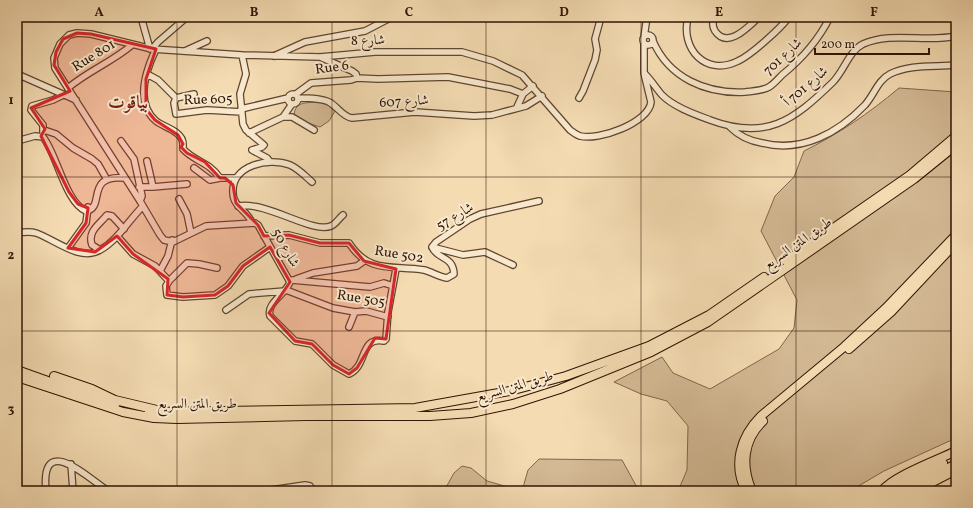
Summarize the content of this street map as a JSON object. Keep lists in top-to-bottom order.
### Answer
{
  "streets": {
    "highway": ["طريق المتن السريع"],
    "street": [
      "شارع 8",
      "Rue 801",
      "شارع 701",
      "Rue 6",
      "شارع 701 أ",
      "Rue 605",
      "شارع 607",
      "شارع 57",
      "شارع 50",
      "Rue 502",
      "Rue 505"
    ]
  },
  "crossings": [
    ["شارع 8", "Rue 801"],
    ["شارع 8", "شارع 701"],
    ["شارع 8", "Rue 6"],
    ["شارع 8", "شارع 607"],
    ["Rue 6", "Rue 605"],
    ["Rue 6", "شارع 607"],
    ["Rue 605", "شارع 607"],
    ["شارع 57", "Rue 502"],
    ["شارع 50", "Rue 502"],
    ["شارع 50", "Rue 505"],
    ["Rue 502", "Rue 505"]
  ],
  "districts": ["بياقوت"],
  "scale_bar": "200 m",
  "grid": {
    "columns": [
      "A",
      "B",
      "C",
      "D",
      "E",
      "F"
    ],
    "rows": ["1", "2", "3"]
  }
}
